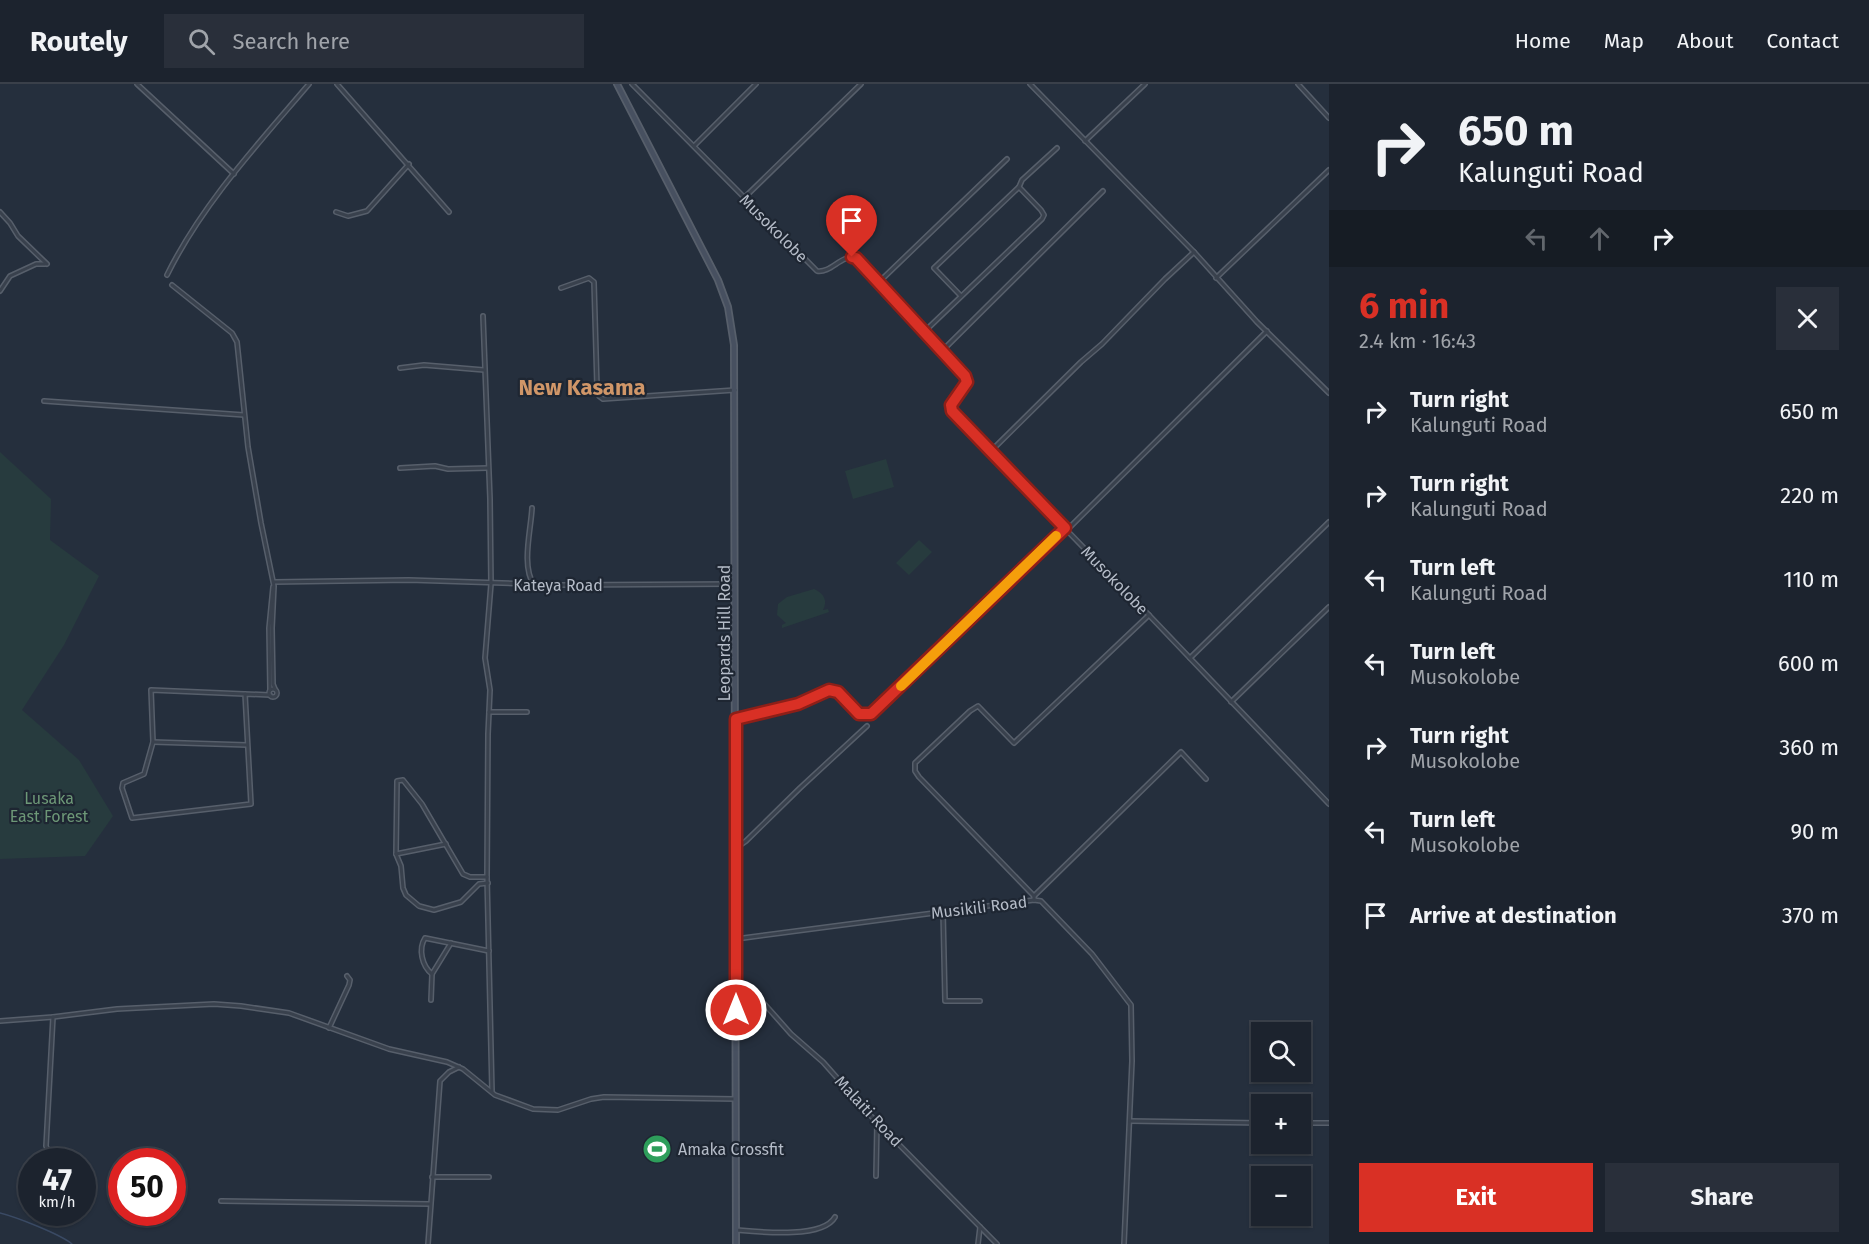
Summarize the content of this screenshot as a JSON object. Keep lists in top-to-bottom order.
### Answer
{
  "streets": {
    "main road": ["Leopards Hill Road"],
    "street": [
      "Musokolobe",
      "Kateya Road",
      "Musikili Road",
      "Malaiti Road"
    ]
  },
  "crossings": [
    ["Kateya Road", "Leopards Hill Road"],
    ["Leopards Hill Road", "Musikili Road"],
    ["Leopards Hill Road", "Malaiti Road"]
  ],
  "districts": ["New Kasama"],
  "parks": ["Lusaka East Forest"],
  "places": {
    "sports": ["Amaka Crossfit"]
  },
  "page": {
    "header": "Routely",
    "search": "Search here",
    "nav": [
      "Home",
      "Map",
      "About",
      "Contact"
    ],
    "turn": ["650 m", "Kalunguti Road"],
    "heading": ["6 min", "2.4 km · 16:43"],
    "list": [
      {
        "name": "Turn right",
        "note": "Kalunguti Road",
        "value": "650 m"
      },
      {
        "name": "Turn right",
        "note": "Kalunguti Road",
        "value": "220 m"
      },
      {
        "name": "Turn left",
        "note": "Kalunguti Road",
        "value": "110 m"
      },
      {
        "name": "Turn left",
        "note": "Musokolobe",
        "value": "600 m"
      },
      {
        "name": "Turn right",
        "note": "Musokolobe",
        "value": "360 m"
      },
      {
        "name": "Turn left",
        "note": "Musokolobe",
        "value": "90 m"
      },
      {
        "name": "Arrive at destination",
        "value": "370 m"
      }
    ],
    "map_buttons": ["+", "−"],
    "speed": "47 km/h",
    "limit": "50",
    "buttons": ["Exit", "Share"]
  }
}
